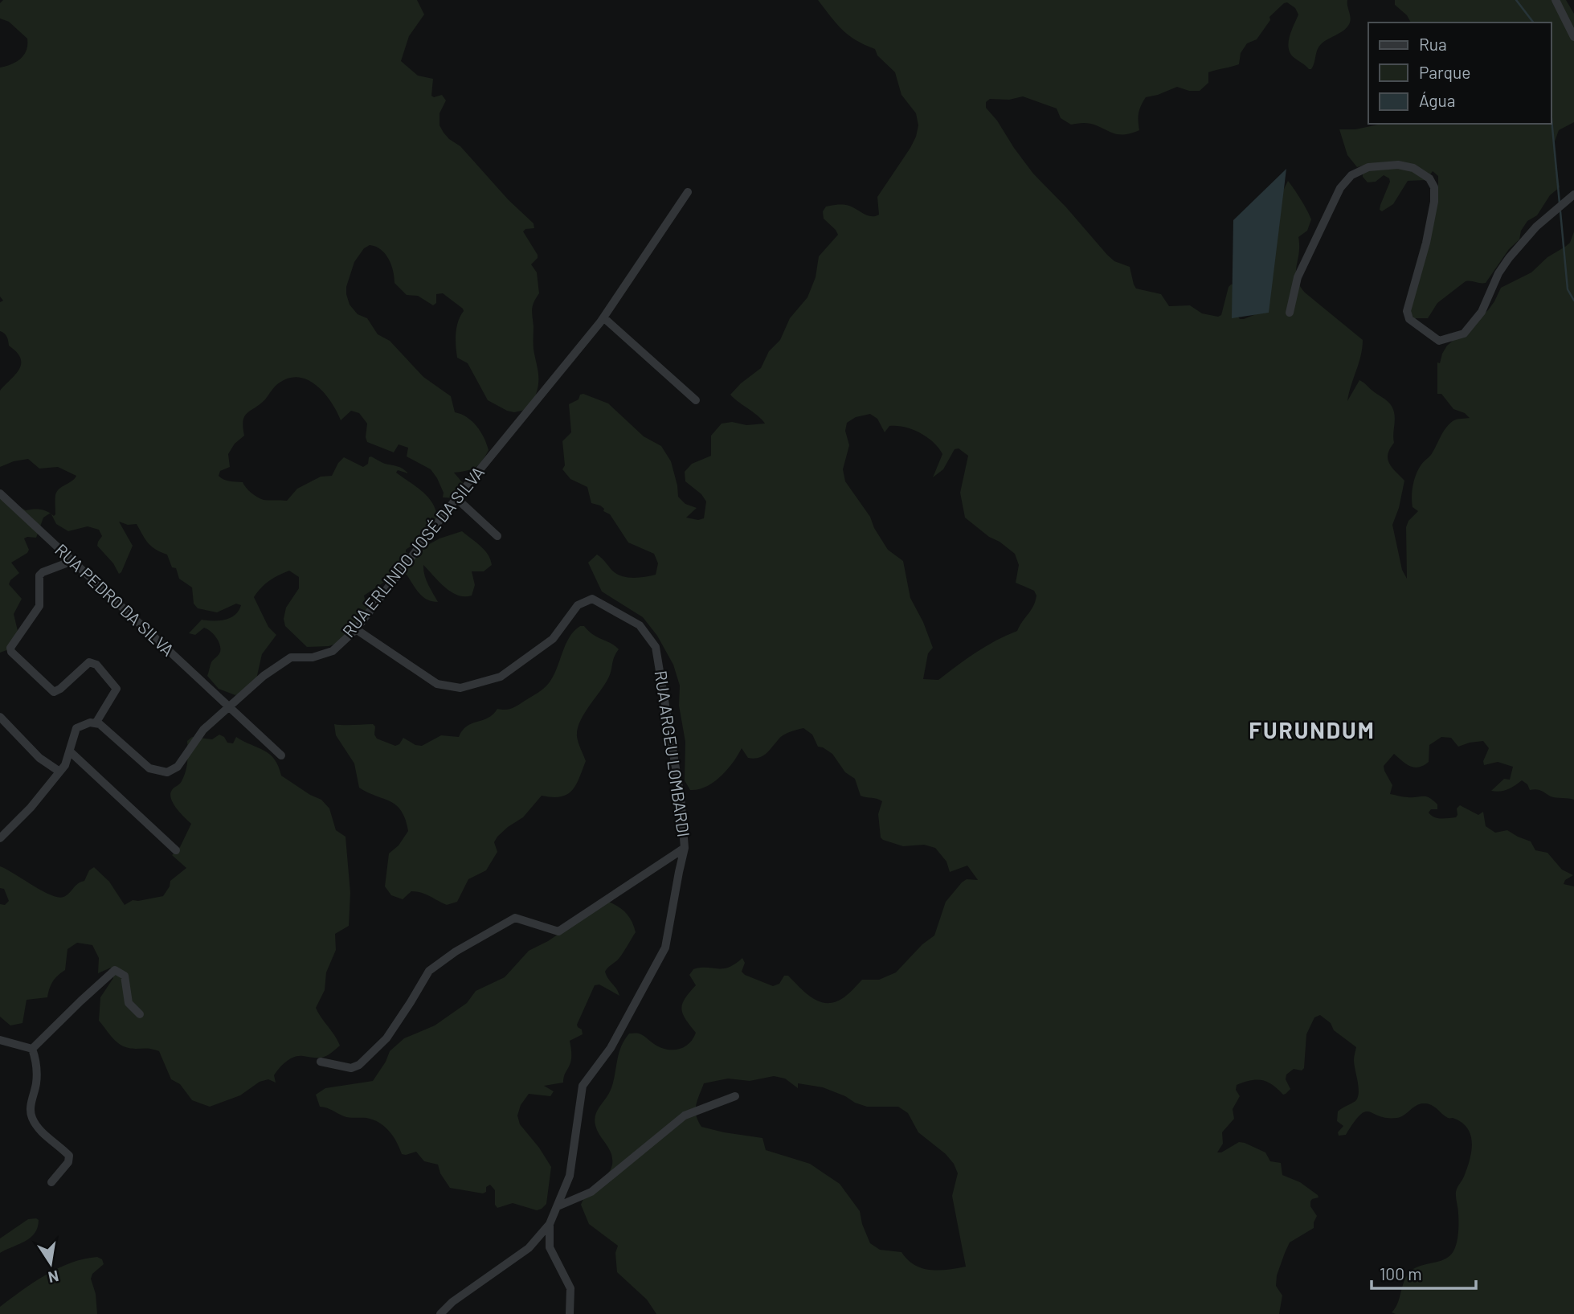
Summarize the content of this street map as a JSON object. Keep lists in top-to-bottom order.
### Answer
{
  "streets": {
    "street": ["RUA ERLINDO JOSÉ DA SILVA", "RUA PEDRO DA SILVA", "RUA ARGEU LOMBARDI"]
  },
  "crossings": [
    ["RUA ERLINDO JOSÉ DA SILVA", "RUA PEDRO DA SILVA"],
    ["RUA ERLINDO JOSÉ DA SILVA", "RUA ARGEU LOMBARDI"]
  ],
  "districts": ["FURUNDUM"],
  "legend": ["Rua", "Parque", "Água"],
  "scale_bar": "100 m",
  "north": "bottom"
}
